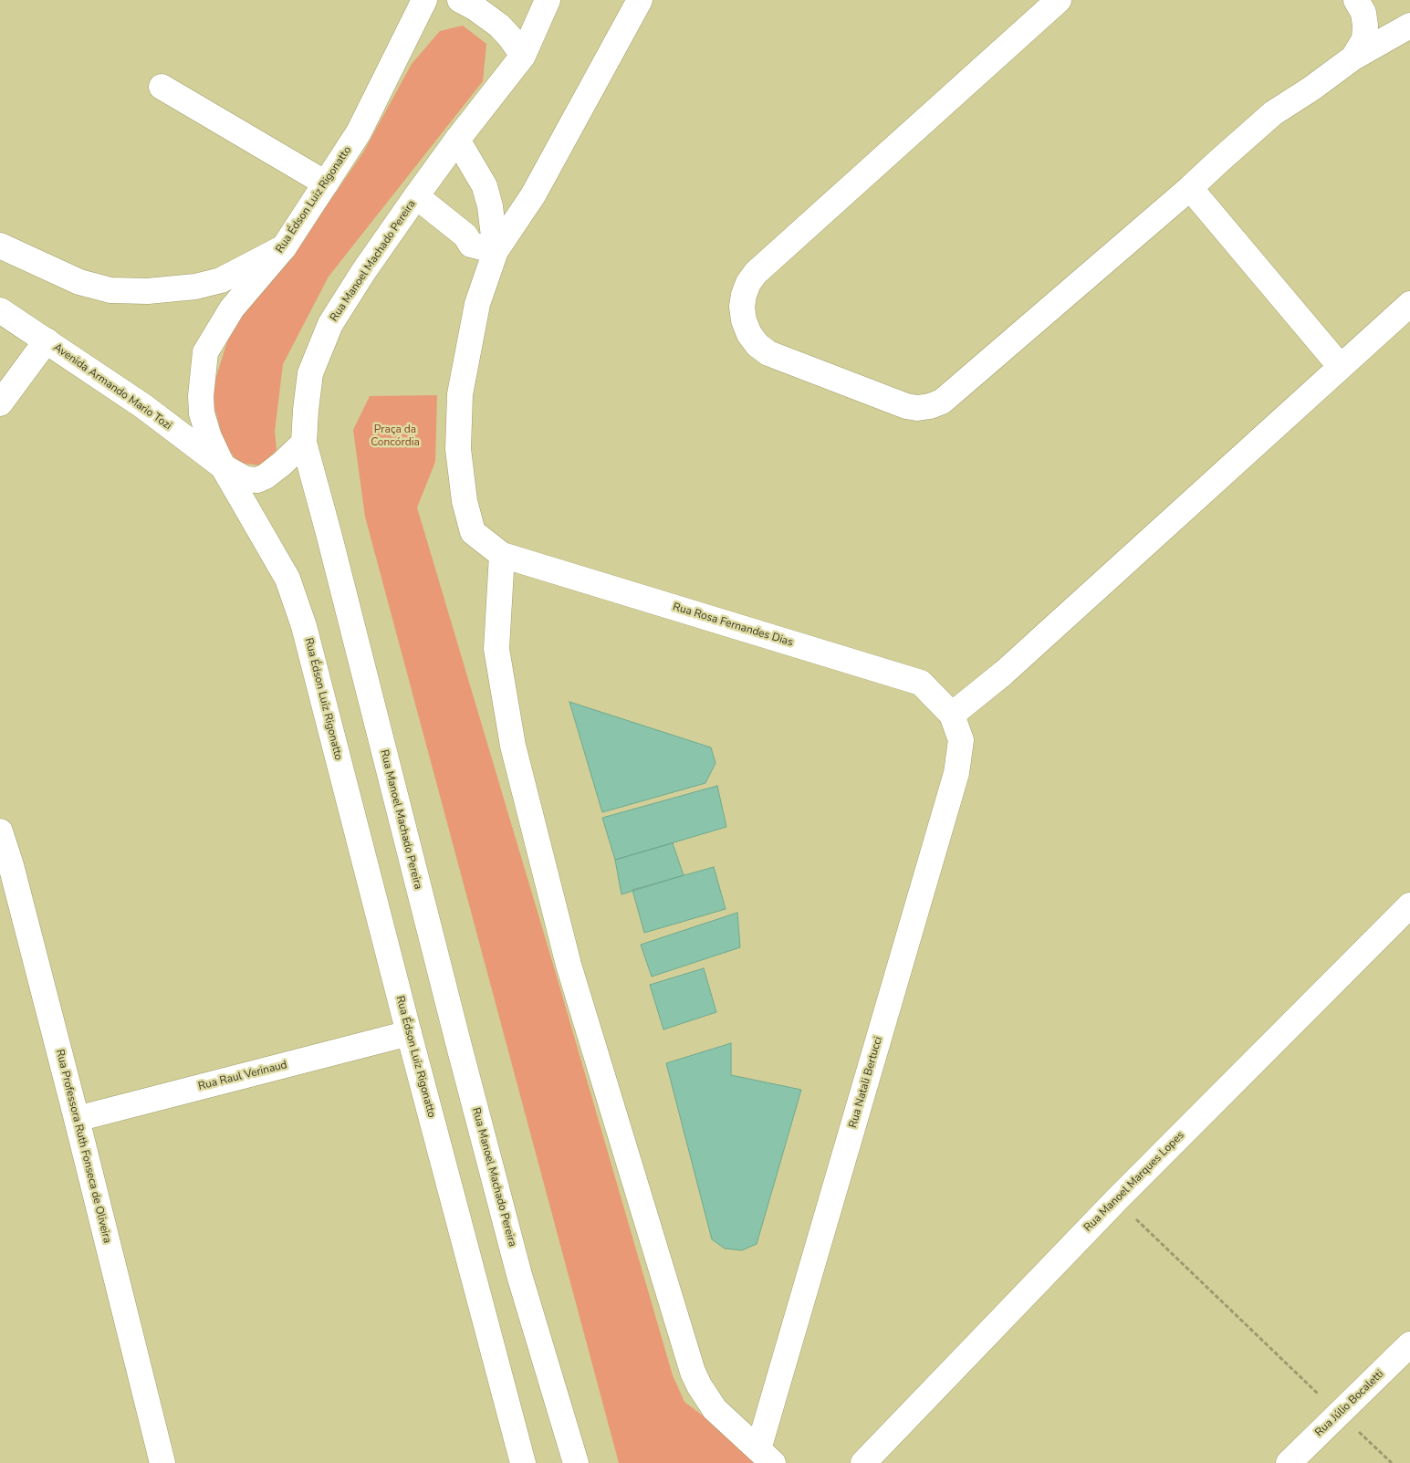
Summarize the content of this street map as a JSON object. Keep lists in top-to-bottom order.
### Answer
{
  "streets": {
    "street": [
      "Rua Édson Luiz Rigonatto",
      "Rua Manoel Machado Pereira",
      "Avenida Armando Mario Tozi",
      "Rua Rosa Fernandes Dias",
      "Rua Raul Verinaud",
      "Rua Natali Bertucci",
      "Rua Professora Ruth Fonseca de Oliveira",
      "Rua Manoel Marques Lopes",
      "Rua Júlio Bocaletti"
    ]
  },
  "crossings": [
    ["Rua Édson Luiz Rigonatto", "Avenida Armando Mario Tozi"],
    ["Rua Édson Luiz Rigonatto", "Rua Raul Verinaud"],
    ["Rua Rosa Fernandes Dias", "Rua Natali Bertucci"],
    ["Rua Raul Verinaud", "Rua Professora Ruth Fonseca de Oliveira"]
  ],
  "parks": ["Praça da Concórdia"]
}
